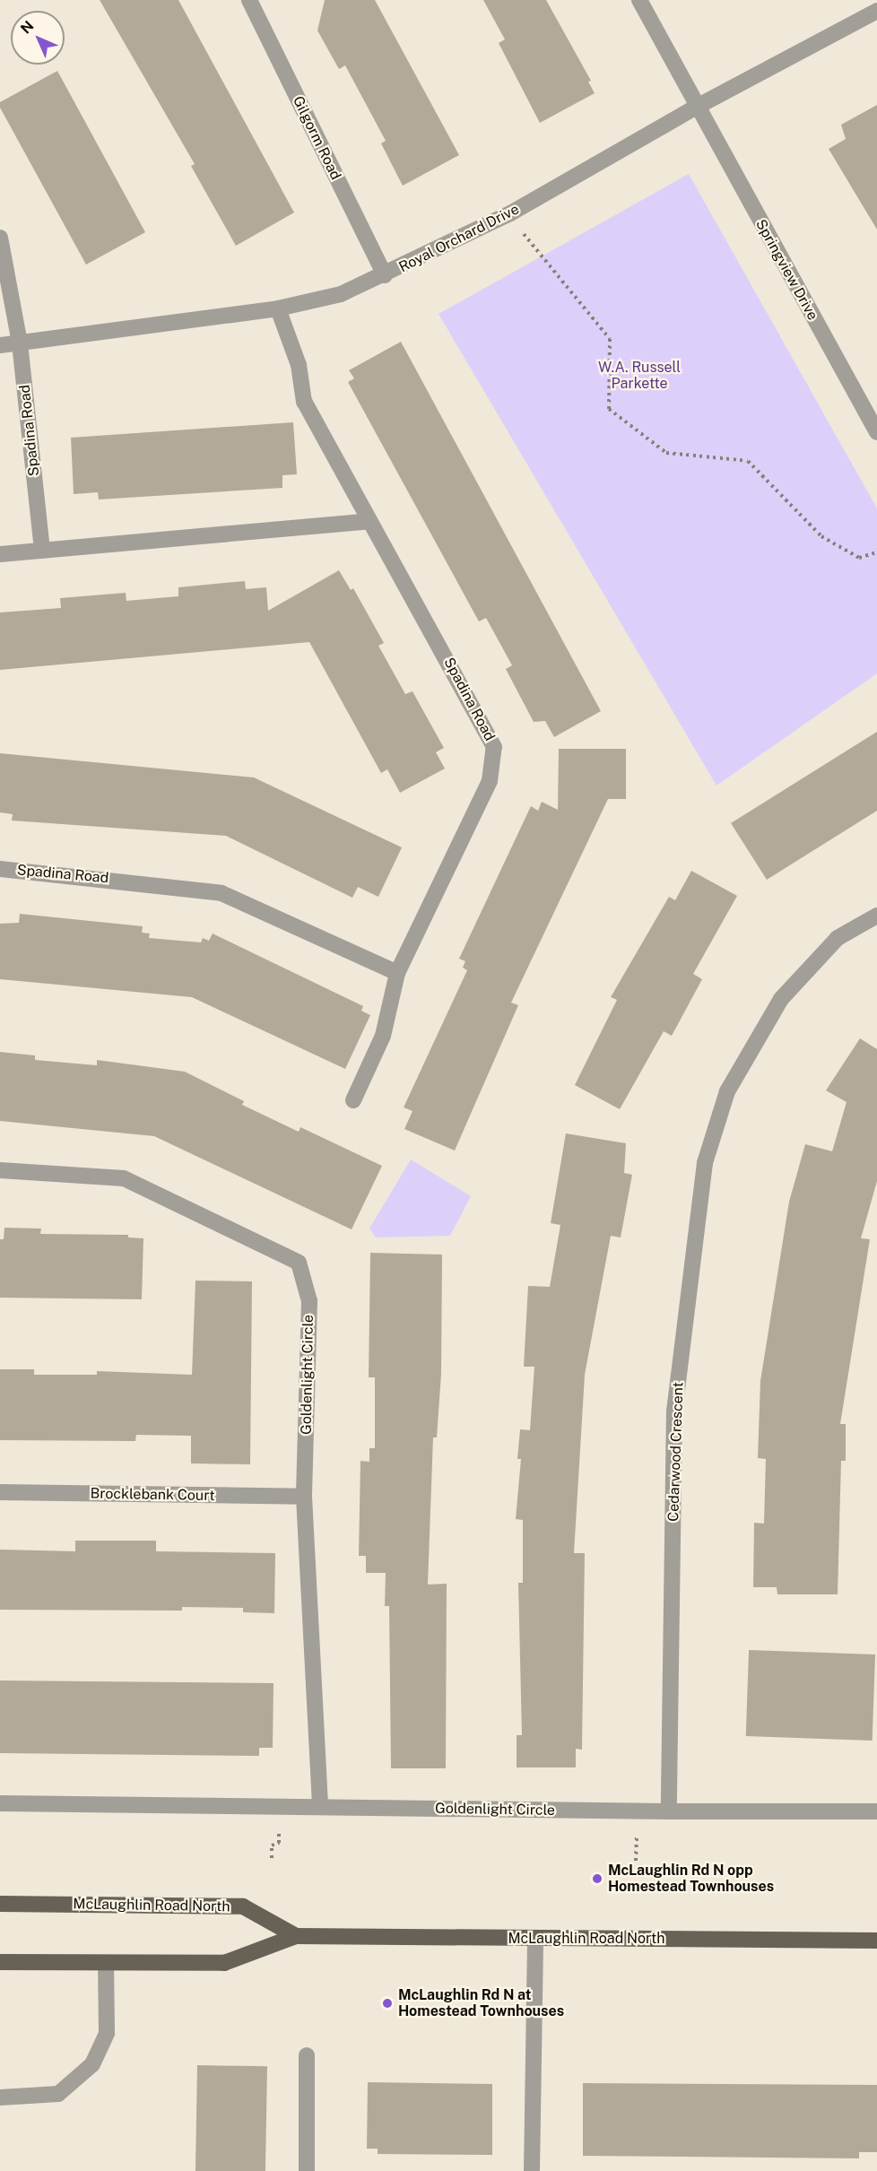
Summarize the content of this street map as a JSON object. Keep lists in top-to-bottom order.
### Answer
{
  "streets": {
    "main road": ["McLaughlin Road North"],
    "street": [
      "Gilgorm Road",
      "Royal Orchard Drive",
      "Springview Drive",
      "Spadina Road",
      "Goldenlight Circle",
      "Cedarwood Crescent",
      "Brocklebank Court"
    ]
  },
  "crossings": [
    ["Gilgorm Road", "Royal Orchard Drive"],
    ["Royal Orchard Drive", "Springview Drive"],
    ["Royal Orchard Drive", "Spadina Road"],
    ["Goldenlight Circle", "Cedarwood Crescent"],
    ["Goldenlight Circle", "Brocklebank Court"]
  ],
  "parks": ["W.A. Russell Parkette"],
  "places": ["McLaughlin Rd N opp Homestead Townhouses", "McLaughlin Rd N at Homestead Townhouses"],
  "north": "top left"
}
